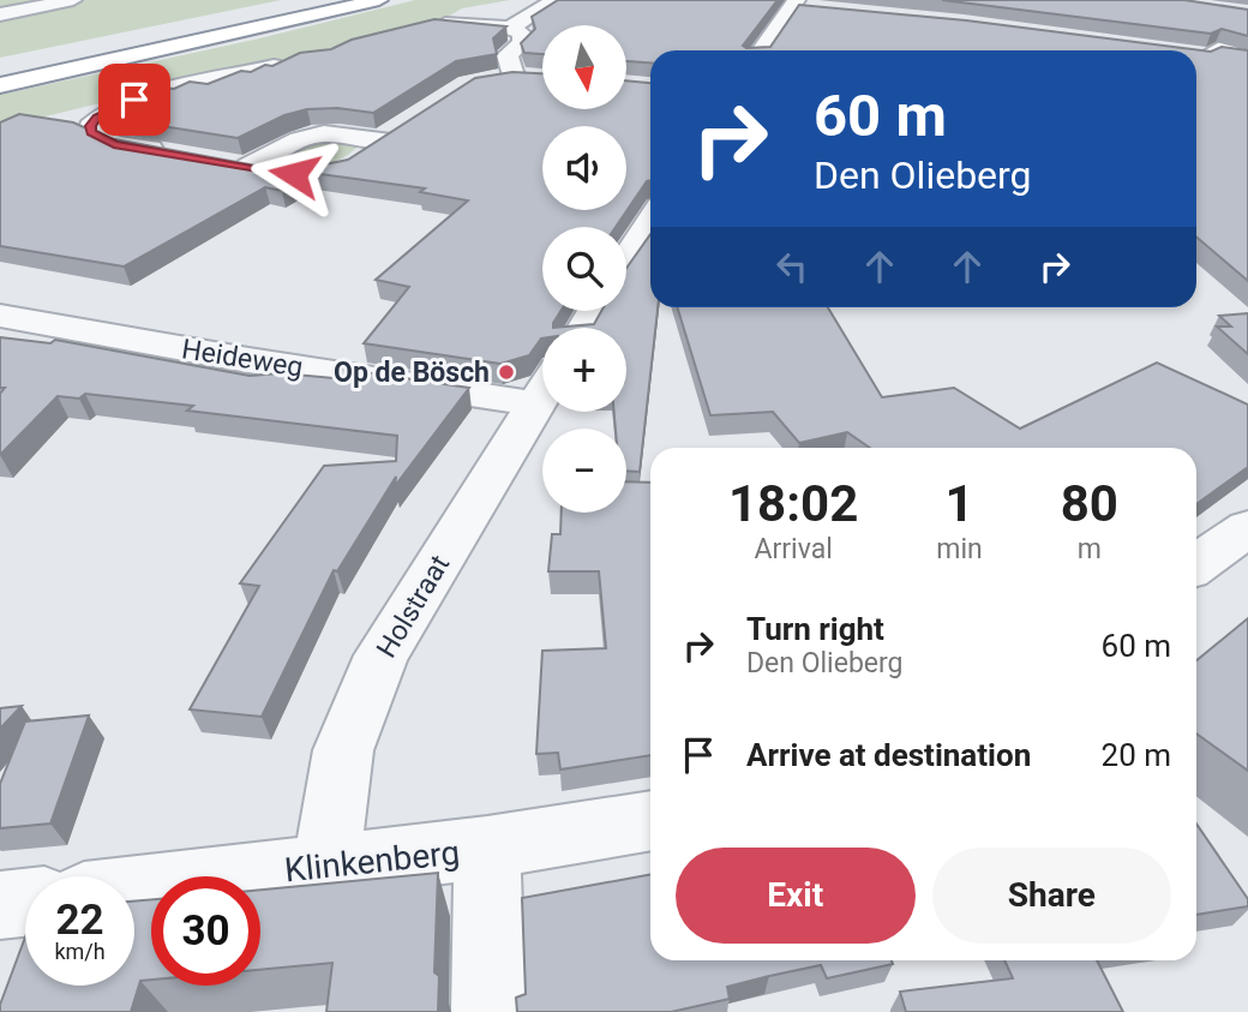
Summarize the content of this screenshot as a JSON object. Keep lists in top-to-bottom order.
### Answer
{
  "streets": {
    "street": ["Heideweg", "Holstraat", "Klinkenberg"]
  },
  "crossings": [
    ["Holstraat", "Klinkenberg"]
  ],
  "places": ["Op de Bösch"],
  "north": "bottom",
  "page": {
    "map_buttons": ["+", "−"],
    "turn": ["60 m", "Den Olieberg"],
    "eta": [
      "18:02",
      "Arrival",
      "1",
      "min",
      "80",
      "m"
    ],
    "list": [
      {
        "name": "Turn right",
        "note": "Den Olieberg",
        "value": "60 m"
      },
      {
        "name": "Arrive at destination",
        "value": "20 m"
      }
    ],
    "buttons": ["Exit", "Share"],
    "speed": "22 km/h",
    "limit": "30"
  }
}
